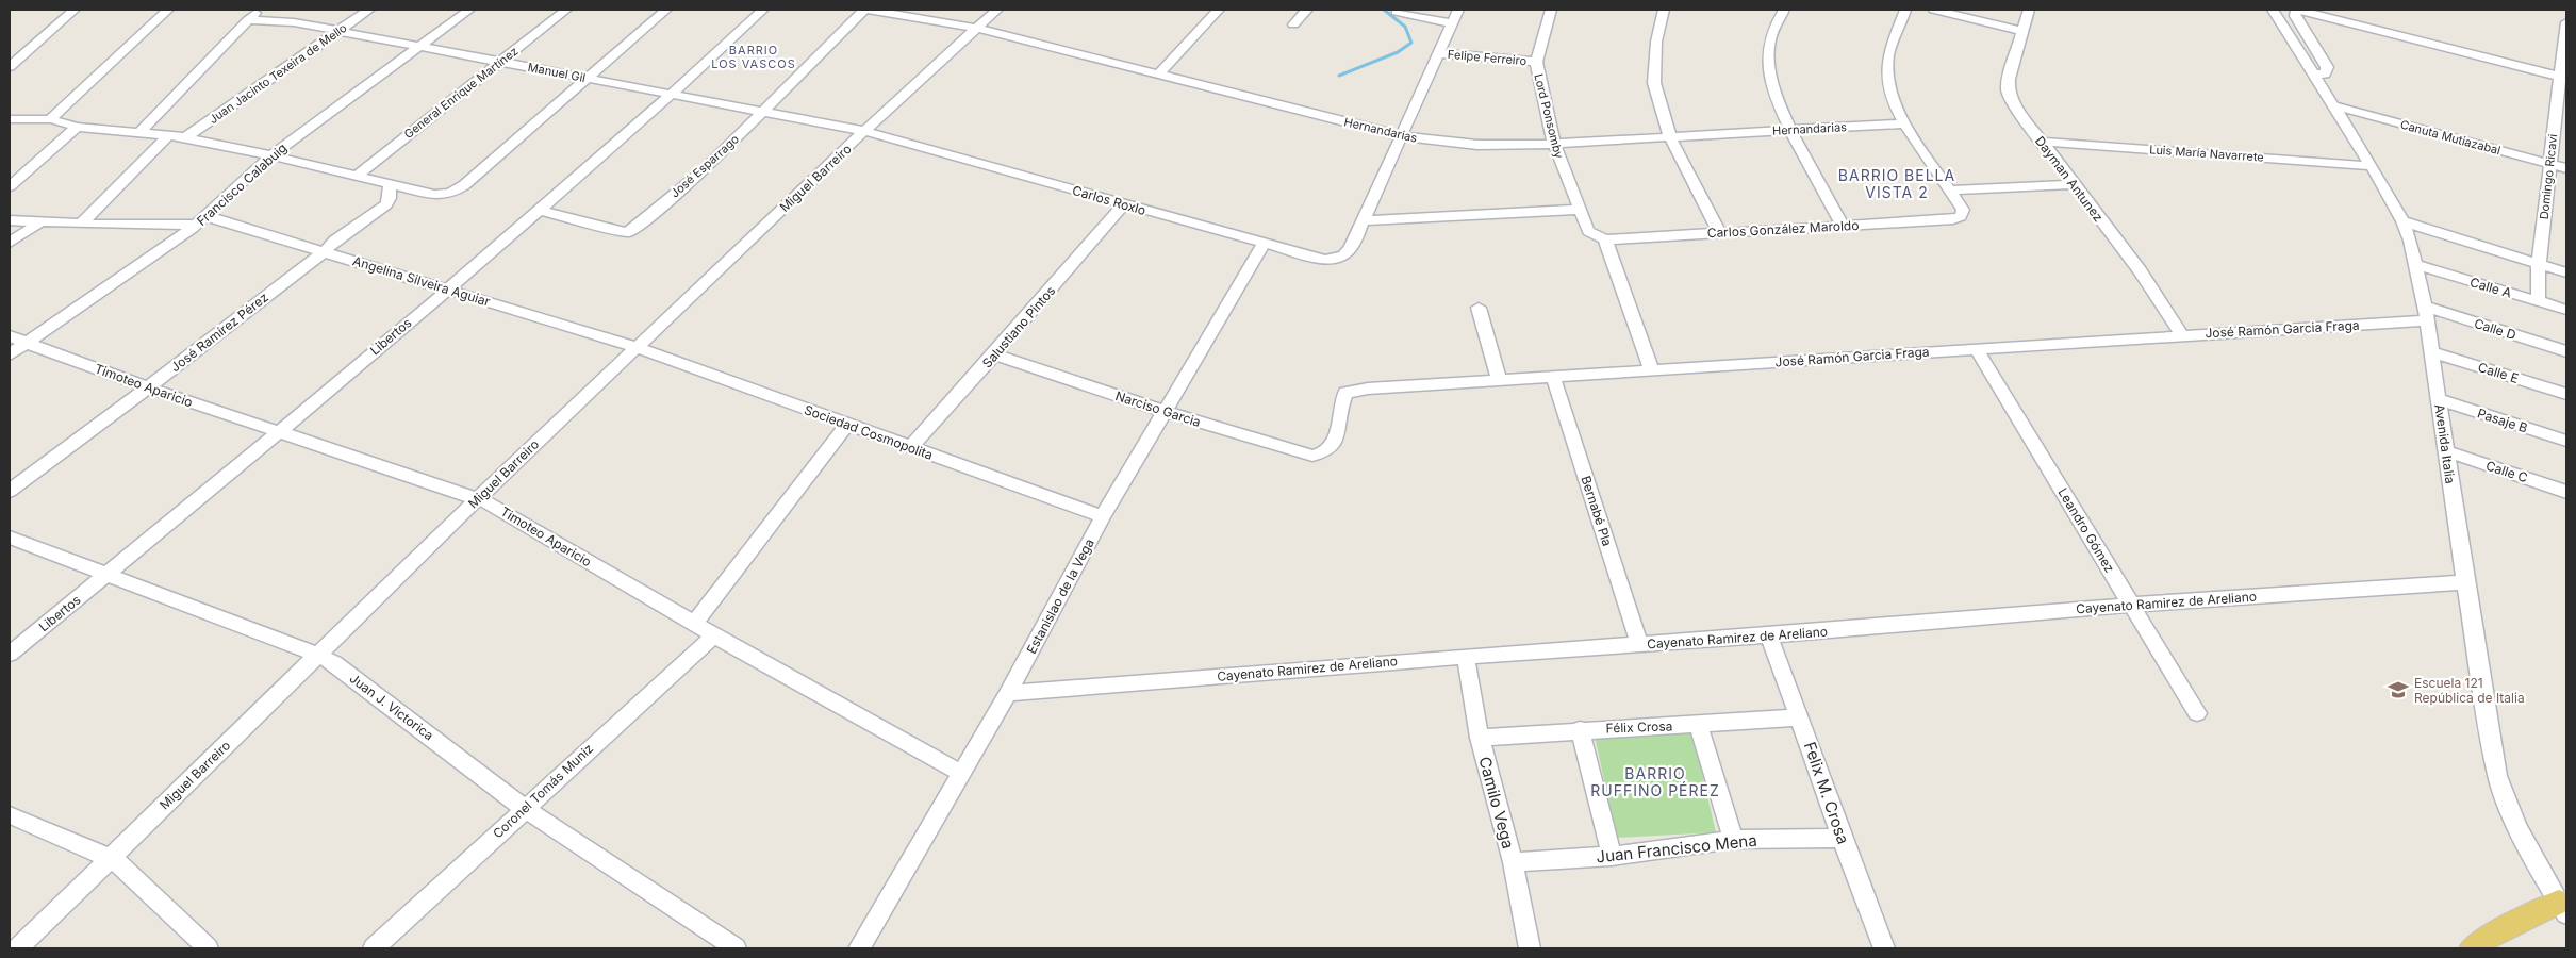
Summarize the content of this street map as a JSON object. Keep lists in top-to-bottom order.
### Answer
{
  "streets": {
    "street": [
      "Felipe Ferreiro",
      "Manuel Gil",
      "Juan Jacinto Texeira de Mello",
      "General Enrique Martínez",
      "Lord Ponsomby",
      "Hernandarias",
      "Canuta Mutiazabal",
      "Luis María Navarrete",
      "José Esparrago",
      "Domingo Ricavi",
      "Miguel Barreiro",
      "Dayman Antunez",
      "Francisco Calabuig",
      "Carlos Roxlo",
      "Carlos González Maroldo",
      "Angelina Silveira Aguiar",
      "Calle A",
      "Salustiano Pintos",
      "José Ramón Garcia Fraga",
      "Calle D",
      "José Ramírez Pérez",
      "Libertos",
      "Calle E",
      "Timoteo Aparicio",
      "Narciso Garcia",
      "Pasaje B",
      "Sociedad Cosmopolita",
      "Avenida Italia",
      "Calle C",
      "Bernabé Pla",
      "Leandro Gómez",
      "Estanislao de la Vega",
      "Cayenato Ramirez de Areliano",
      "Juan J. Victorica",
      "Félix Crosa",
      "Coronel Tomás Muniz",
      "Felix M. Crosa",
      "Camilo Vega",
      "Juan Francisco Mena"
    ]
  },
  "crossings": [
    ["Felipe Ferreiro", "Lord Ponsomby"],
    ["Manuel Gil", "Juan Jacinto Texeira de Mello"],
    ["Manuel Gil", "General Enrique Martínez"],
    ["Manuel Gil", "José Esparrago"],
    ["Manuel Gil", "Miguel Barreiro"],
    ["Manuel Gil", "Francisco Calabuig"],
    ["Manuel Gil", "Carlos Roxlo"],
    ["Manuel Gil", "Libertos"],
    ["Lord Ponsomby", "Hernandarias"],
    ["Lord Ponsomby", "Carlos González Maroldo"],
    ["Hernandarias", "Miguel Barreiro"],
    ["Canuta Mutiazabal", "Domingo Ricavi"],
    ["Canuta Mutiazabal", "Avenida Italia"],
    ["Luis María Navarrete", "Dayman Antunez"],
    ["Luis María Navarrete", "Avenida Italia"],
    ["José Esparrago", "Libertos"],
    ["Domingo Ricavi", "Calle A"],
    ["Miguel Barreiro", "Carlos Roxlo"],
    ["Miguel Barreiro", "Angelina Silveira Aguiar"],
    ["Miguel Barreiro", "Timoteo Aparicio"],
    ["Miguel Barreiro", "Sociedad Cosmopolita"],
    ["Miguel Barreiro", "Juan J. Victorica"],
    ["Dayman Antunez", "José Ramón Garcia Fraga"],
    ["Francisco Calabuig", "Angelina Silveira Aguiar"],
    ["Francisco Calabuig", "Timoteo Aparicio"],
    ["Carlos Roxlo", "Salustiano Pintos"],
    ["Carlos Roxlo", "Estanislao de la Vega"],
    ["Angelina Silveira Aguiar", "José Ramírez Pérez"],
    ["Angelina Silveira Aguiar", "Libertos"],
    ["Angelina Silveira Aguiar", "Sociedad Cosmopolita"],
    ["Calle A", "Avenida Italia"],
    ["Salustiano Pintos", "Narciso Garcia"],
    ["Salustiano Pintos", "Sociedad Cosmopolita"],
    ["José Ramón Garcia Fraga", "Calle D"],
    ["José Ramón Garcia Fraga", "Narciso Garcia"],
    ["José Ramón Garcia Fraga", "Avenida Italia"],
    ["José Ramón Garcia Fraga", "Bernabé Pla"],
    ["José Ramón Garcia Fraga", "Leandro Gómez"],
    ["Calle D", "Avenida Italia"],
    ["José Ramírez Pérez", "Timoteo Aparicio"],
    ["Libertos", "Timoteo Aparicio"],
    ["Libertos", "Juan J. Victorica"],
    ["Calle E", "Avenida Italia"],
    ["Timoteo Aparicio", "Estanislao de la Vega"],
    ["Timoteo Aparicio", "Coronel Tomás Muniz"],
    ["Narciso Garcia", "Estanislao de la Vega"],
    ["Pasaje B", "Avenida Italia"],
    ["Sociedad Cosmopolita", "Estanislao de la Vega"],
    ["Avenida Italia", "Calle C"],
    ["Avenida Italia", "Cayenato Ramirez de Areliano"],
    ["Bernabé Pla", "Cayenato Ramirez de Areliano"],
    ["Leandro Gómez", "Cayenato Ramirez de Areliano"],
    ["Estanislao de la Vega", "Cayenato Ramirez de Areliano"],
    ["Cayenato Ramirez de Areliano", "Felix M. Crosa"],
    ["Cayenato Ramirez de Areliano", "Camilo Vega"],
    ["Juan J. Victorica", "Coronel Tomás Muniz"],
    ["Félix Crosa", "Felix M. Crosa"],
    ["Félix Crosa", "Camilo Vega"],
    ["Felix M. Crosa", "Juan Francisco Mena"],
    ["Camilo Vega", "Juan Francisco Mena"]
  ],
  "districts": ["BARRIO LOS VASCOS", "BARRIO BELLA VISTA 2", "BARRIO RUFFINO PÉREZ"],
  "places": {
    "school or university": ["Escuela 121 República de Italia"]
  }
}
